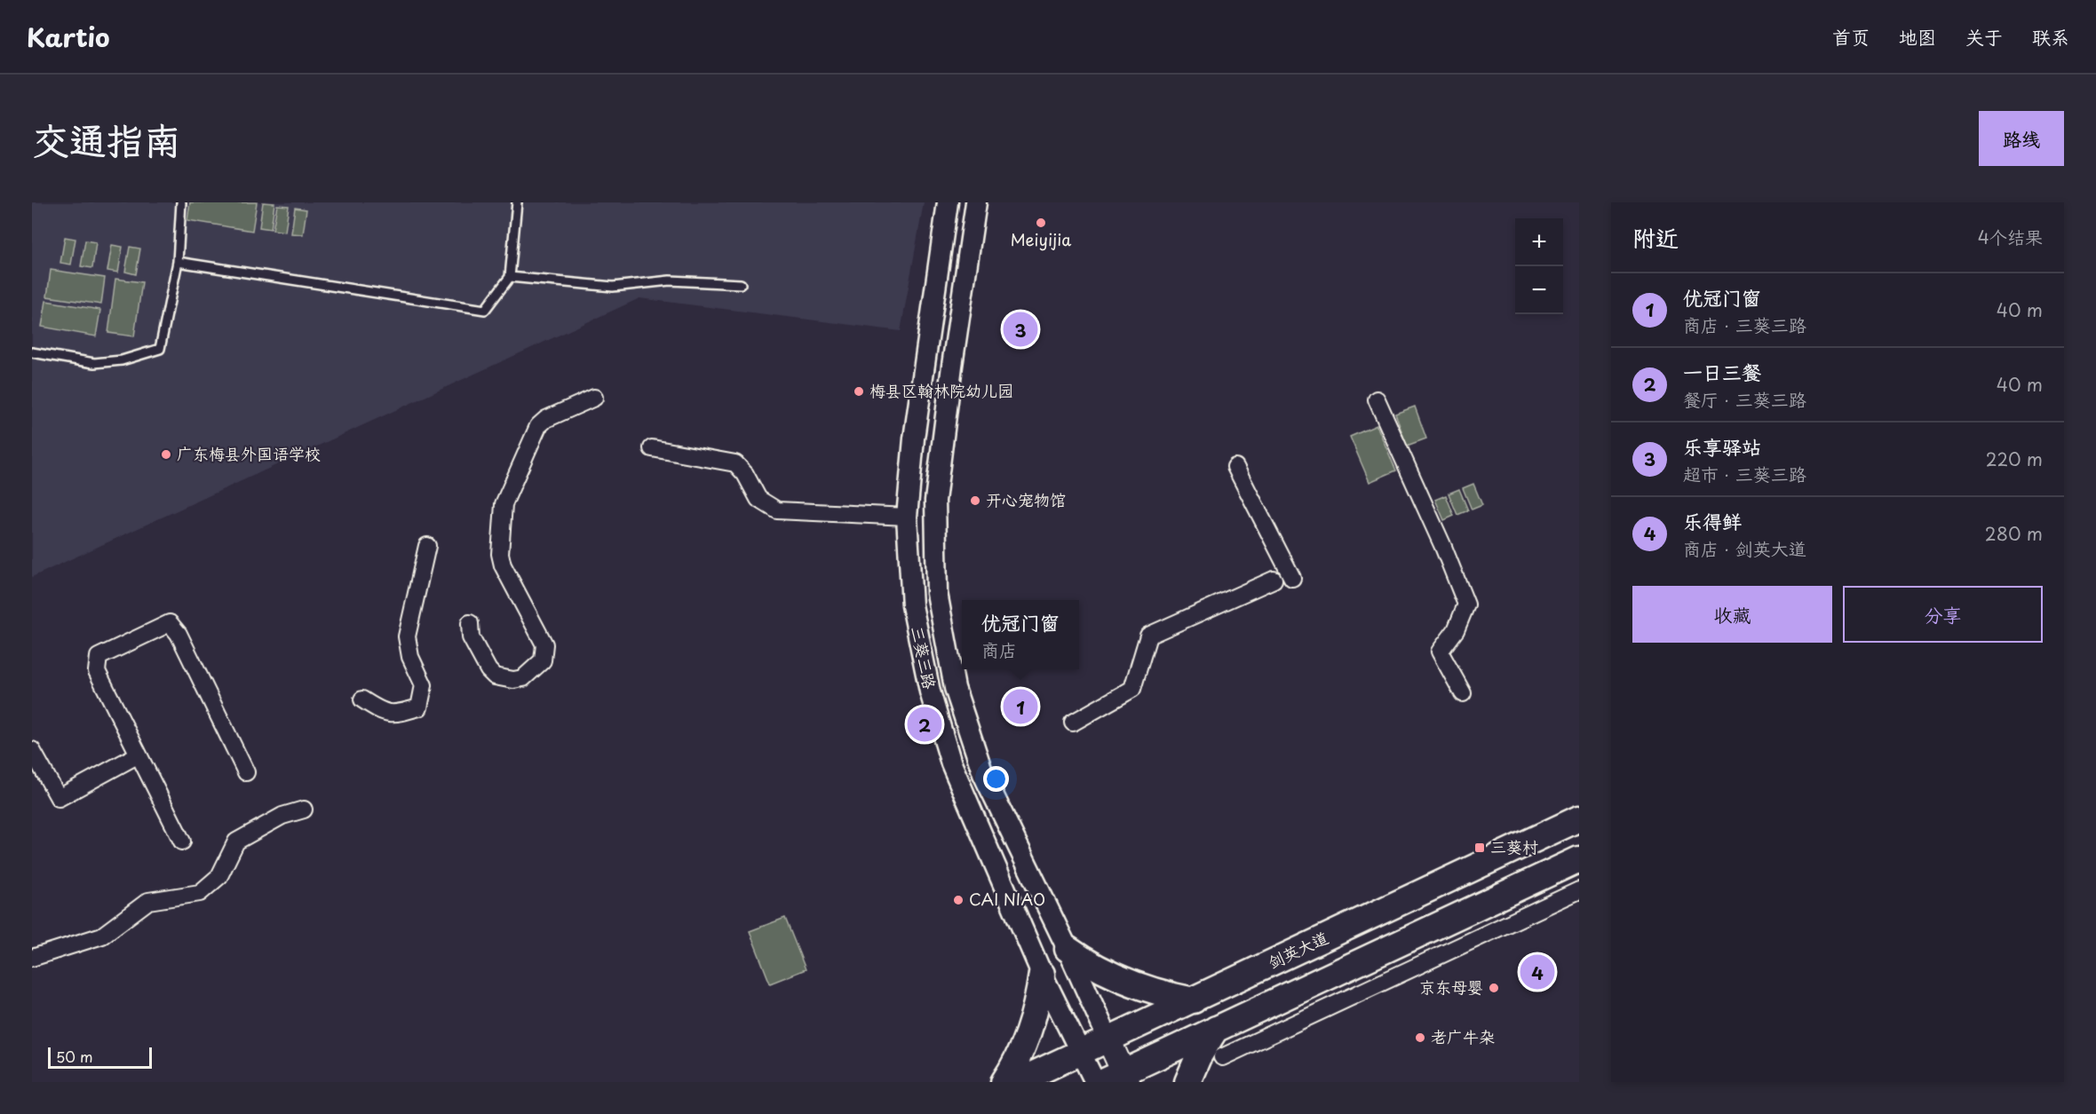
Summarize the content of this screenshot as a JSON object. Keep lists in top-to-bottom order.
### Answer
{
  "streets": {
    "main road": ["剑英大道"],
    "street": ["三葵三路"]
  },
  "crossings": [
    ["三葵三路", "剑英大道"]
  ],
  "places": {
    "other": [
      "Meiyijia",
      "梅县区翰林院幼儿园",
      "广东梅县外国语学校",
      "开心宠物馆",
      "CAI NIAO",
      "京东母婴",
      "老广牛杂"
    ],
    "transit": ["三葵村"]
  },
  "scale_bar": "50 m",
  "page": {
    "header": "Kartio",
    "nav": [
      "首页",
      "地图",
      "关于",
      "联系"
    ],
    "title": "交通指南",
    "buttons": [
      "路线",
      ["收藏", "分享"]
    ],
    "heading": ["附近", "4个结果"],
    "map_buttons": ["+", "−"],
    "list": [
      {
        "mark": "1",
        "name": "优冠门窗",
        "note": "商店 · 三葵三路",
        "value": "40 m"
      },
      {
        "mark": "2",
        "name": "一日三餐",
        "note": "餐厅 · 三葵三路",
        "value": "40 m"
      },
      {
        "mark": "3",
        "name": "乐享驿站",
        "note": "超市 · 三葵三路",
        "value": "220 m"
      },
      {
        "mark": "4",
        "name": "乐得鲜",
        "note": "商店 · 剑英大道",
        "value": "280 m"
      }
    ],
    "pins": [
      "3",
      "1",
      "2",
      "4"
    ],
    "popup": ["优冠门窗", "商店"],
    "scale": "50 m"
  }
}
